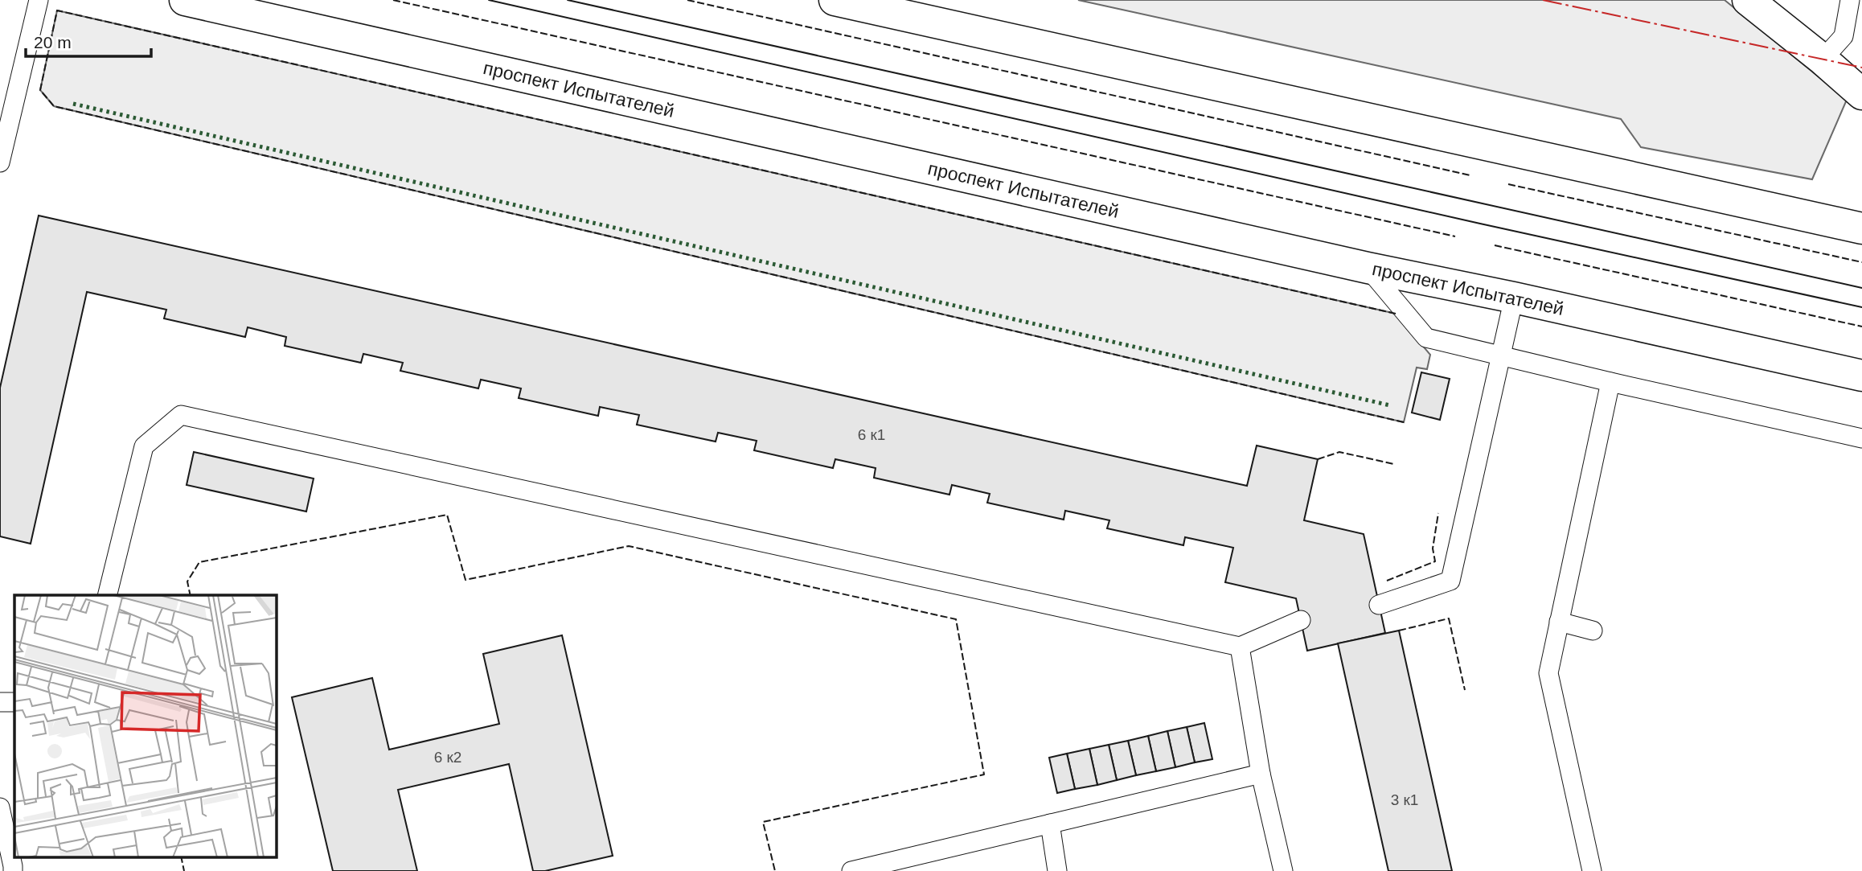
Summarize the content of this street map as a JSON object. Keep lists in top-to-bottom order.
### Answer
{
  "streets": {
    "main road": ["проспект Испытателей"]
  },
  "house_numbers": ["6 к1", "6 к2", "3 к1"],
  "scale_bar": "20 m"
}
